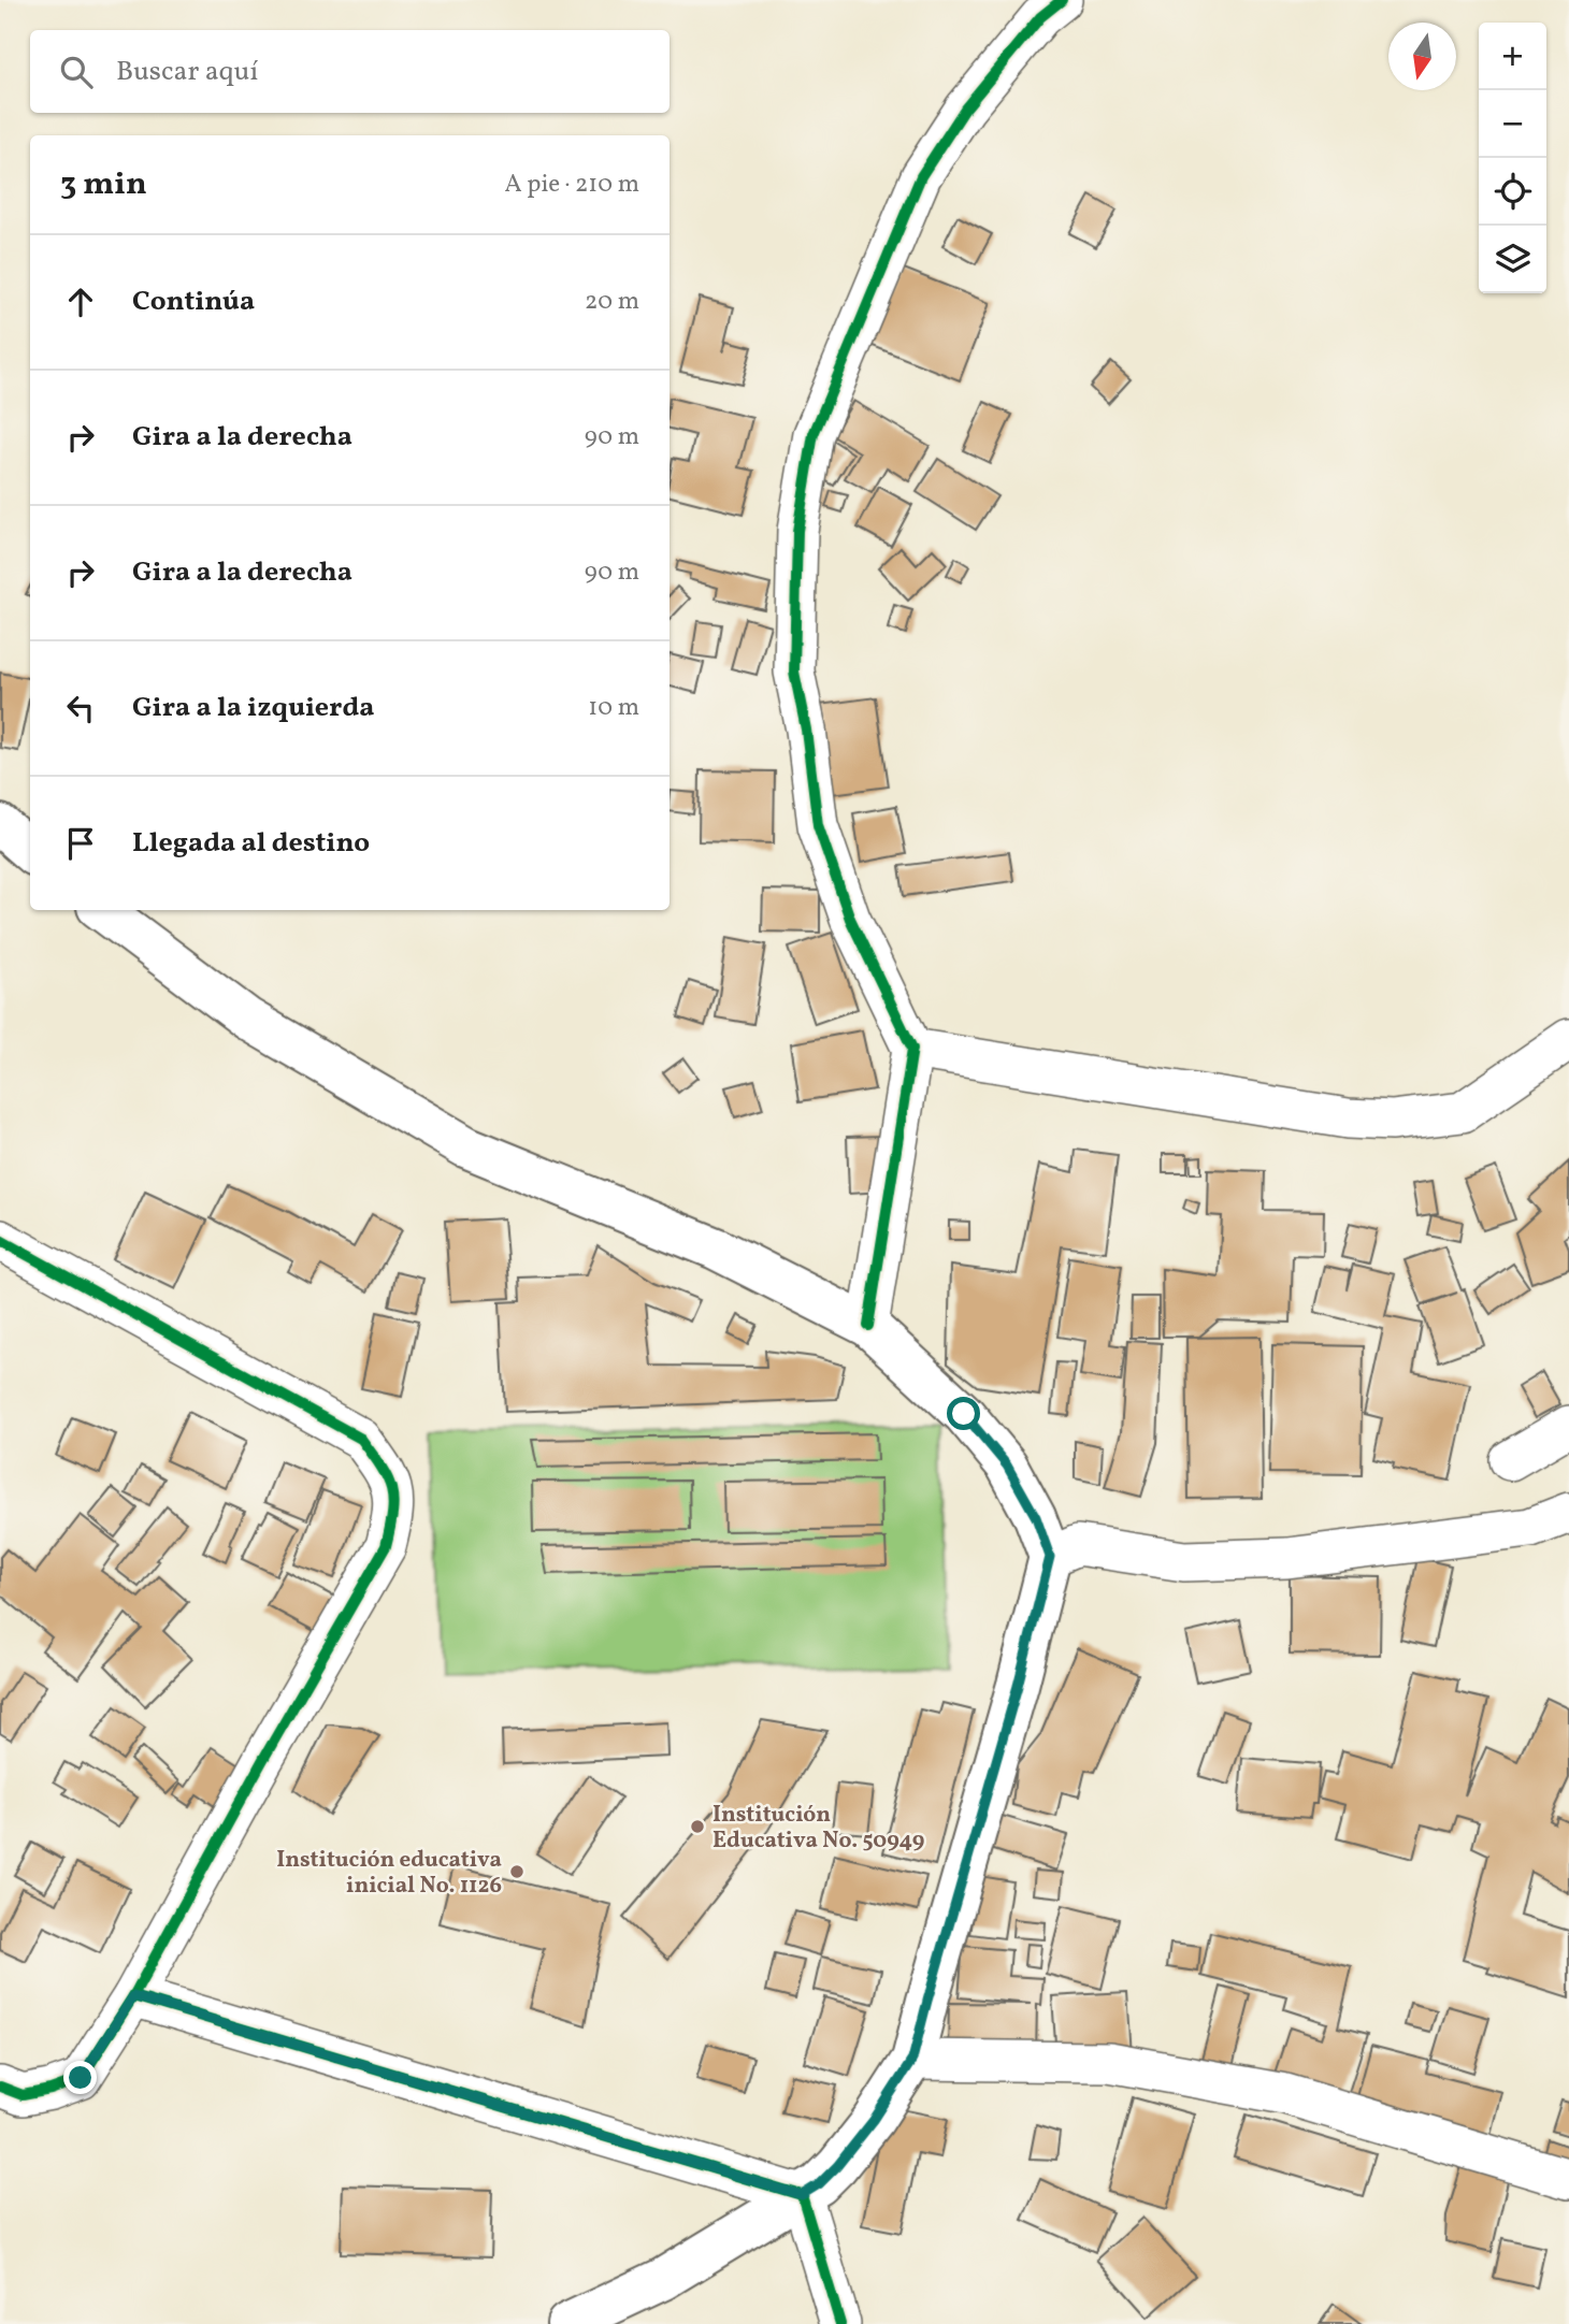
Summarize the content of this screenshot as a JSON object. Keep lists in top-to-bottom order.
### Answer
{
  "places": ["Institución Educativa No. 50949", "Institución educativa inicial No. 1126"],
  "north": "bottom",
  "page": {
    "map_buttons": ["+", "−"],
    "search": "Buscar aquí",
    "heading": ["3 min", "A pie · 210 m"],
    "list": [
      ["Continúa", "20 m"],
      ["Gira a la derecha", "90 m"],
      ["Gira a la derecha", "90 m"],
      ["Gira a la izquierda", "10 m"],
      "Llegada al destino"
    ]
  }
}
